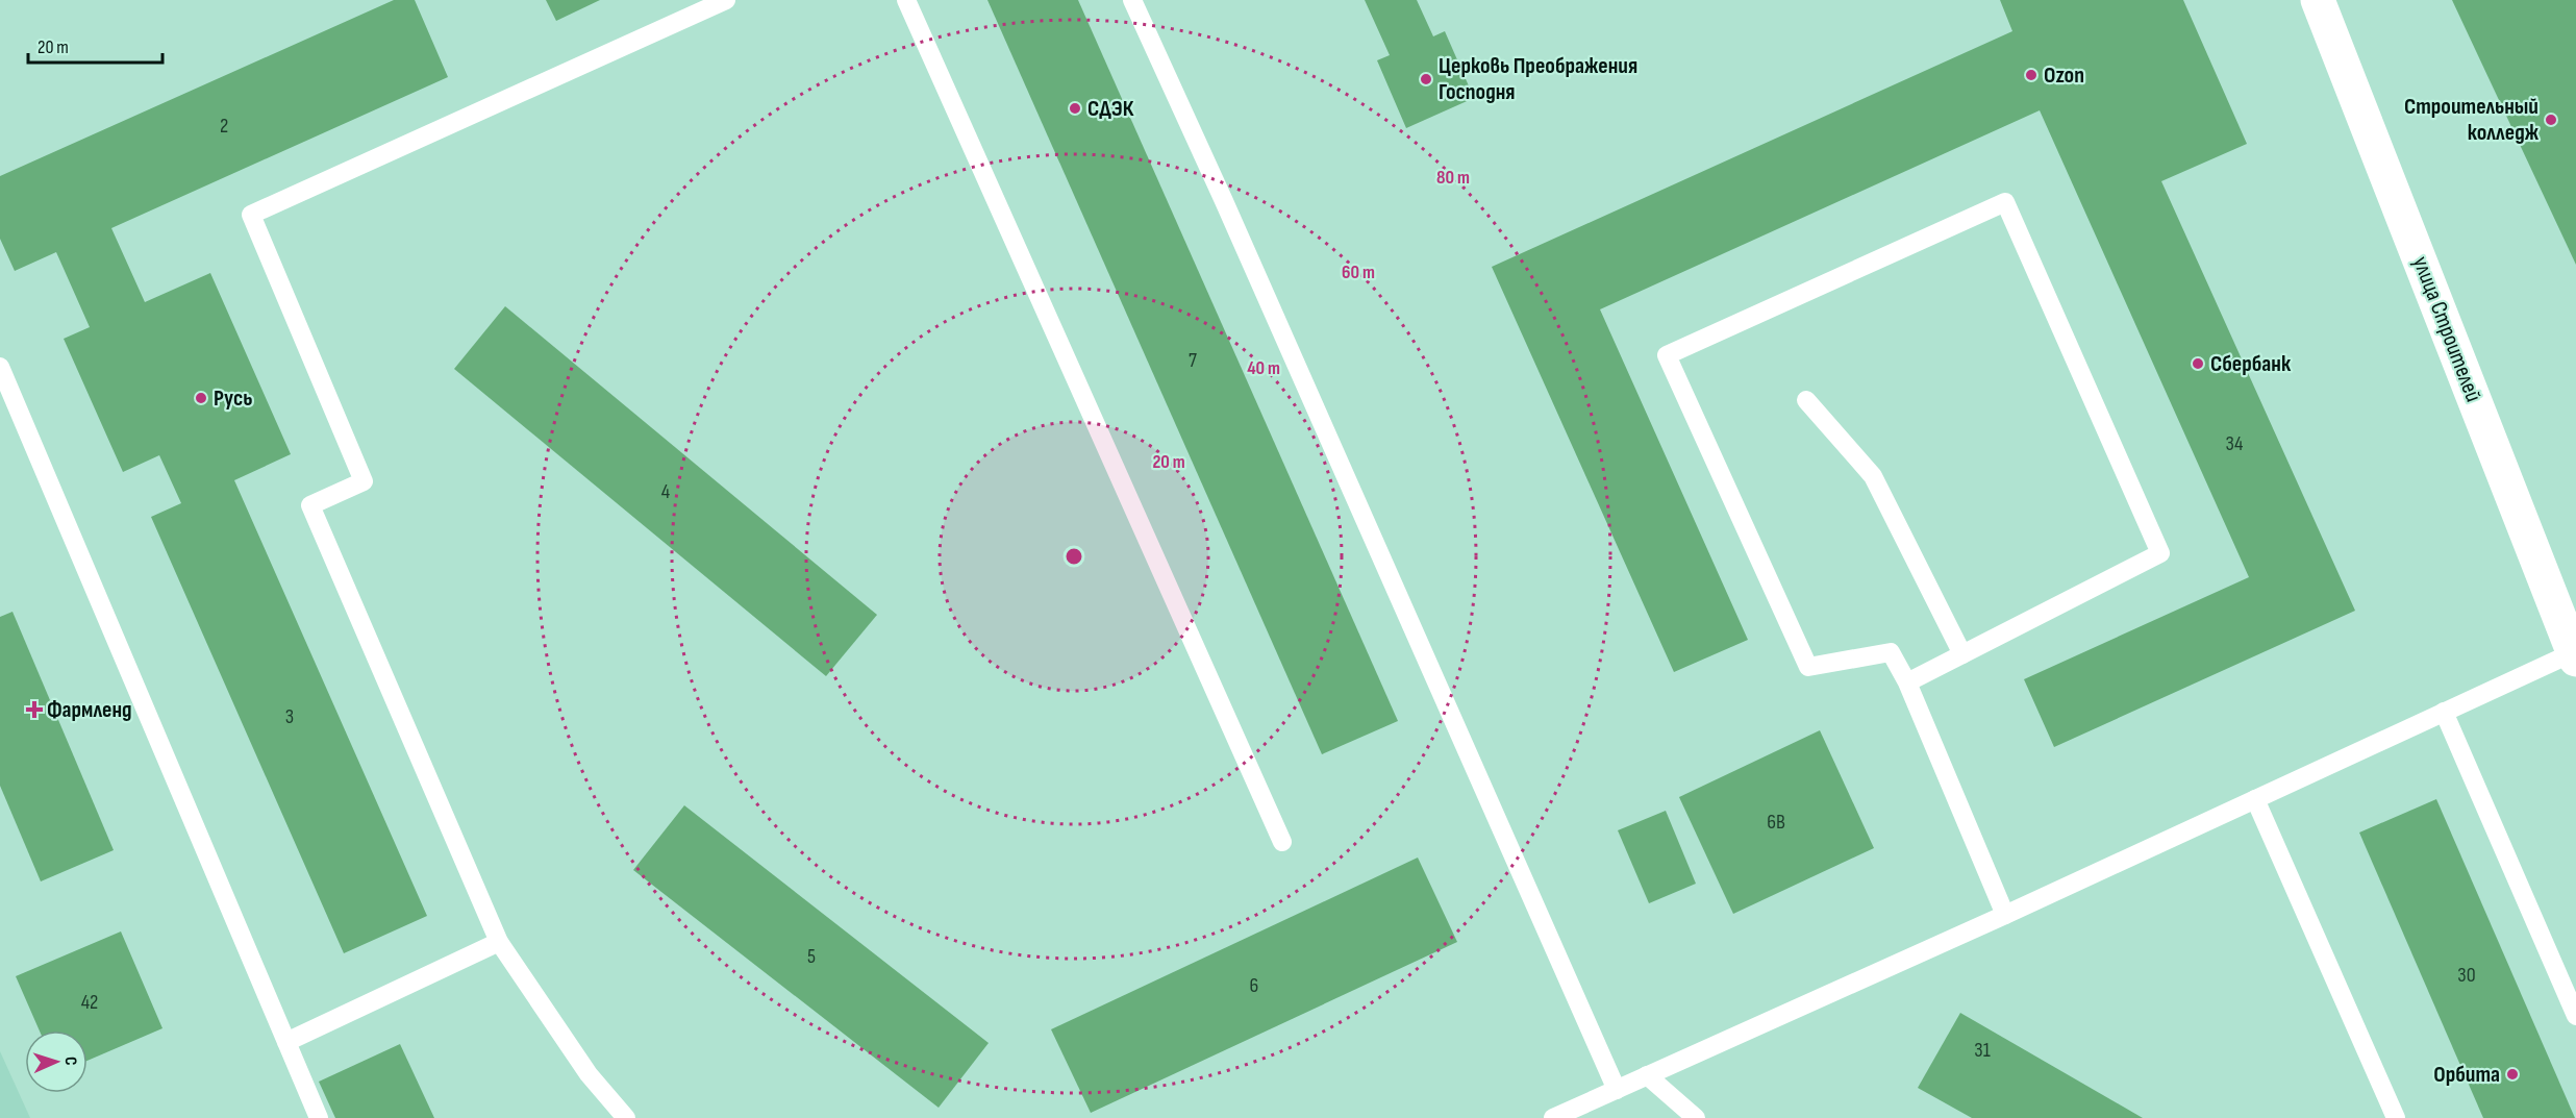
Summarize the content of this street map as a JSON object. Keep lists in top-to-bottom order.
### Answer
{
  "streets": {
    "street": ["улица Строителей"]
  },
  "places": {
    "other": [
      "Ozon",
      "Церковь Преображения Господня",
      "СДЭК",
      "Строительный колледж",
      "Сбербанк",
      "Русь",
      "Орбита"
    ],
    "health": ["Фармленд"]
  },
  "house_numbers": [
    "2",
    "7",
    "34",
    "4",
    "3",
    "6В",
    "5",
    "30",
    "6",
    "42",
    "31"
  ],
  "scale_bar": "20 m",
  "north": "right",
  "rings": [
    "80 m",
    "60 m",
    "40 m",
    "20 m"
  ]
}
